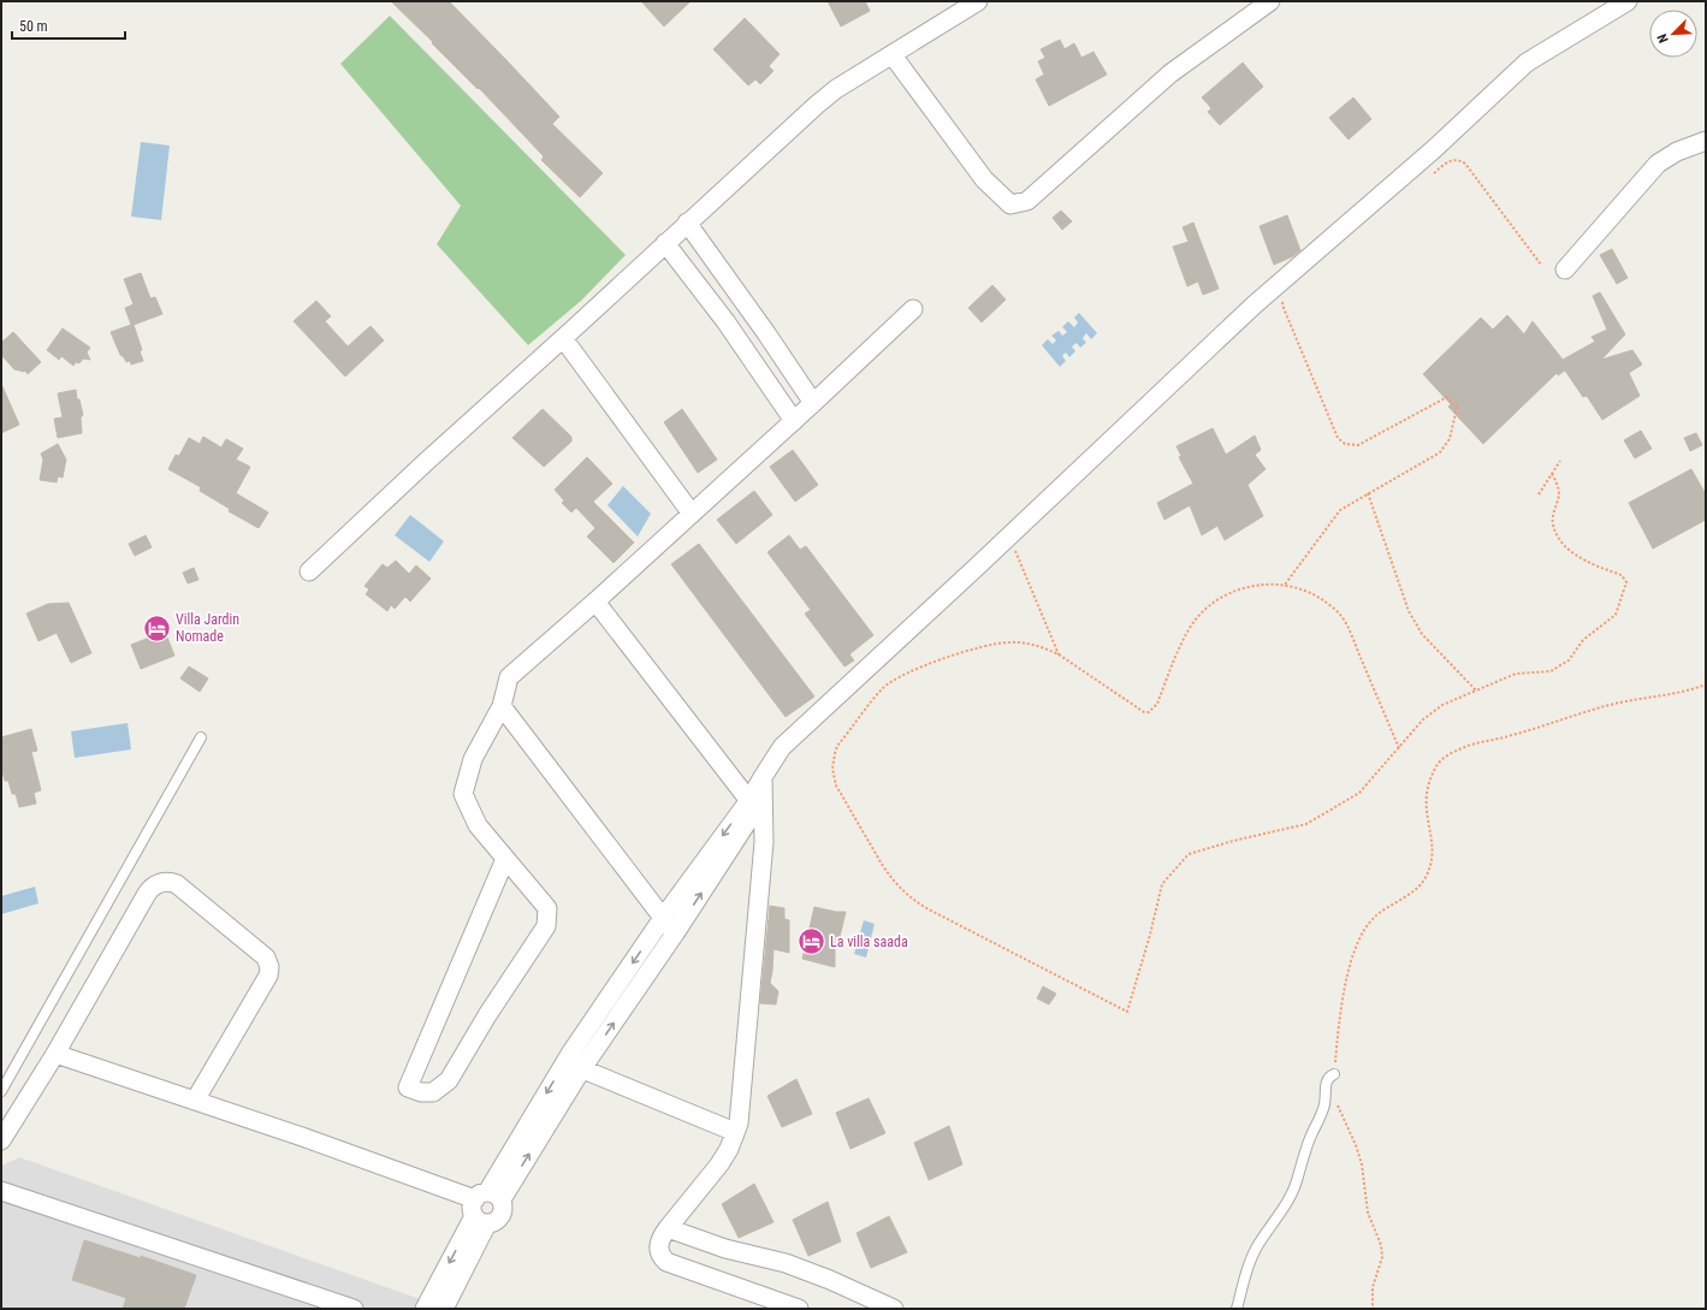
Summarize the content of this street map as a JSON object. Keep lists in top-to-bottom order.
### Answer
{
  "places": {
    "hotel": ["Villa Jardin Nomade", "La villa saada"]
  },
  "scale_bar": "50 m",
  "north": "bottom left"
}
